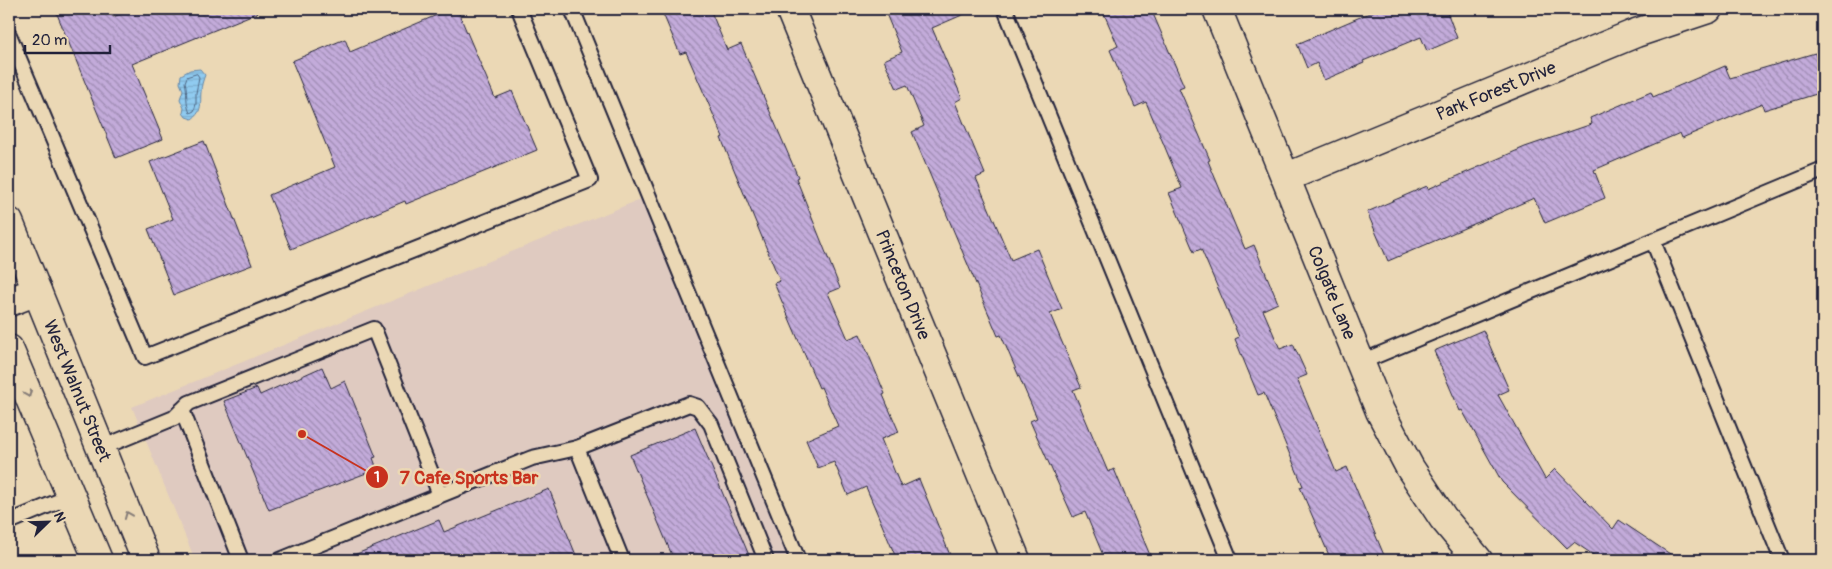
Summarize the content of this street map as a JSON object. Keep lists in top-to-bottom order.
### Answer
{
  "streets": {
    "street": [
      "Park Forest Drive",
      "Princeton Drive",
      "Colgate Lane",
      "West Walnut Street"
    ]
  },
  "crossings": [
    ["Park Forest Drive", "Colgate Lane"]
  ],
  "places": ["7 Cafe Sports Bar"],
  "scale_bar": "20 m",
  "north": "top right"
}
